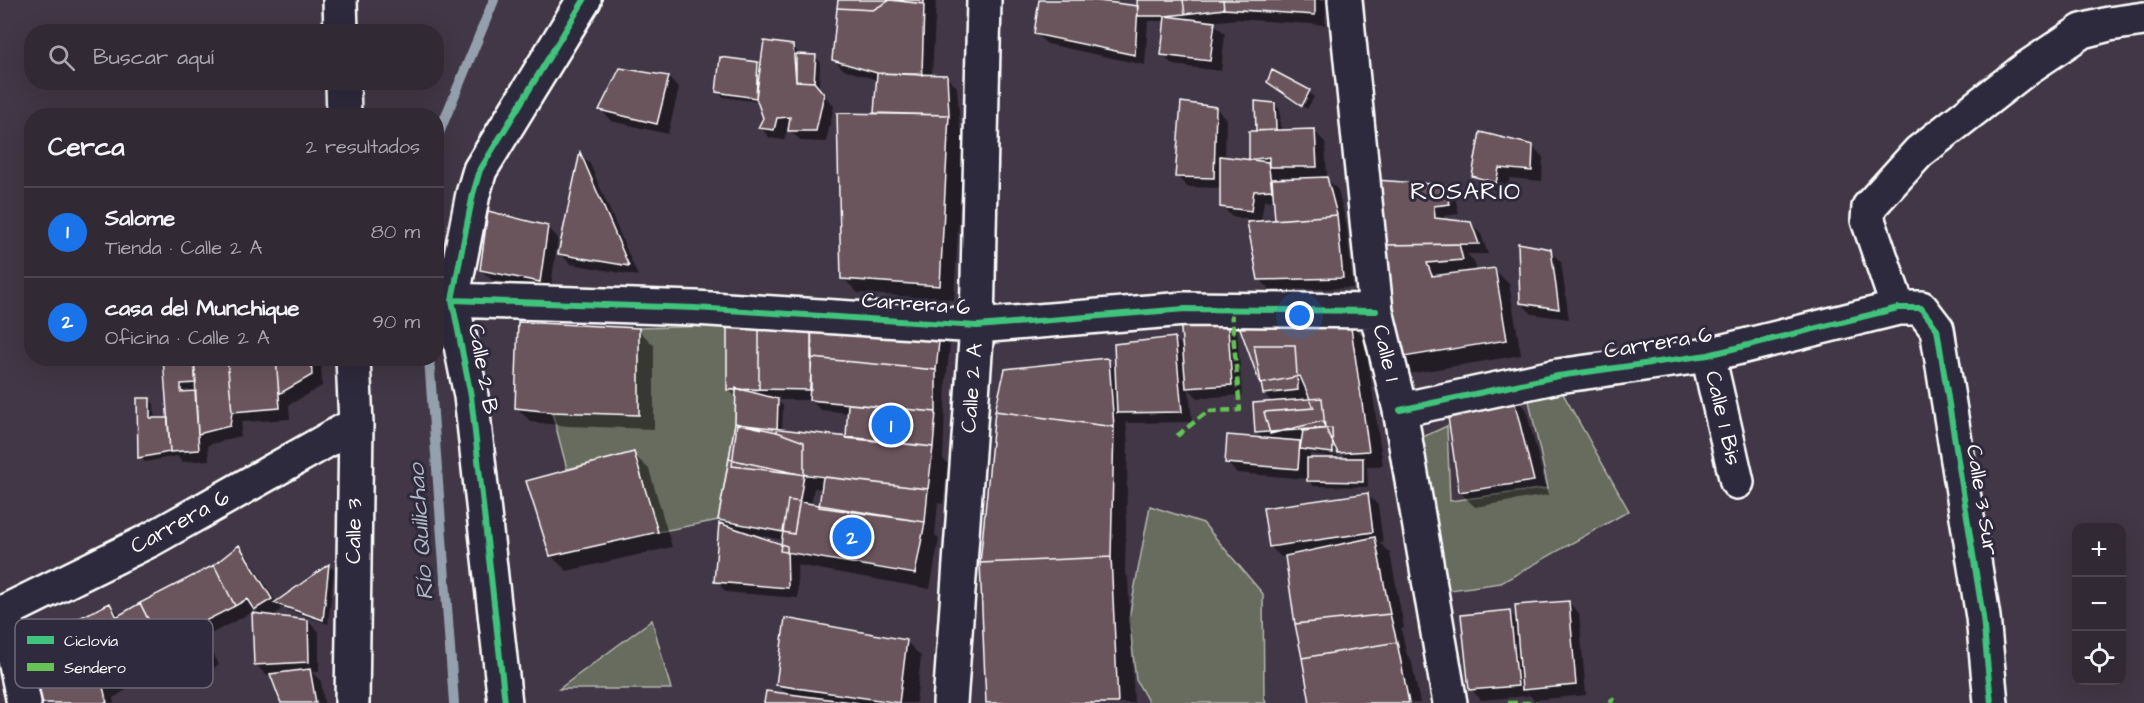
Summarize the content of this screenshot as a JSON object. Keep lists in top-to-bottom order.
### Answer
{
  "streets": {
    "street": [
      "Carrera 6",
      "Calle 1",
      "Calle 2 B",
      "Calle 2 A",
      "Calle 1 Bis",
      "Calle 3 Sur",
      "Calle 3"
    ]
  },
  "crossings": [
    ["Carrera 6", "Calle 1"],
    ["Carrera 6", "Calle 2 B"],
    ["Carrera 6", "Calle 2 A"],
    ["Carrera 6", "Calle 1 Bis"],
    ["Carrera 6", "Calle 3 Sur"],
    ["Carrera 6", "Calle 3"]
  ],
  "districts": ["ROSARIO"],
  "water": ["Río Quilichao"],
  "legend": ["Ciclovía", "Sendero"],
  "page": {
    "search": "Buscar aquí",
    "heading": ["Cerca", "2 resultados"],
    "list": [
      {
        "mark": "1",
        "name": "Salome",
        "note": "Tienda · Calle 2 A",
        "value": "80 m"
      },
      {
        "mark": "2",
        "name": "casa del Munchique",
        "note": "Oficina · Calle 2 A",
        "value": "90 m"
      }
    ],
    "pins": ["1", "2"],
    "map_buttons": ["+", "−"]
  }
}
